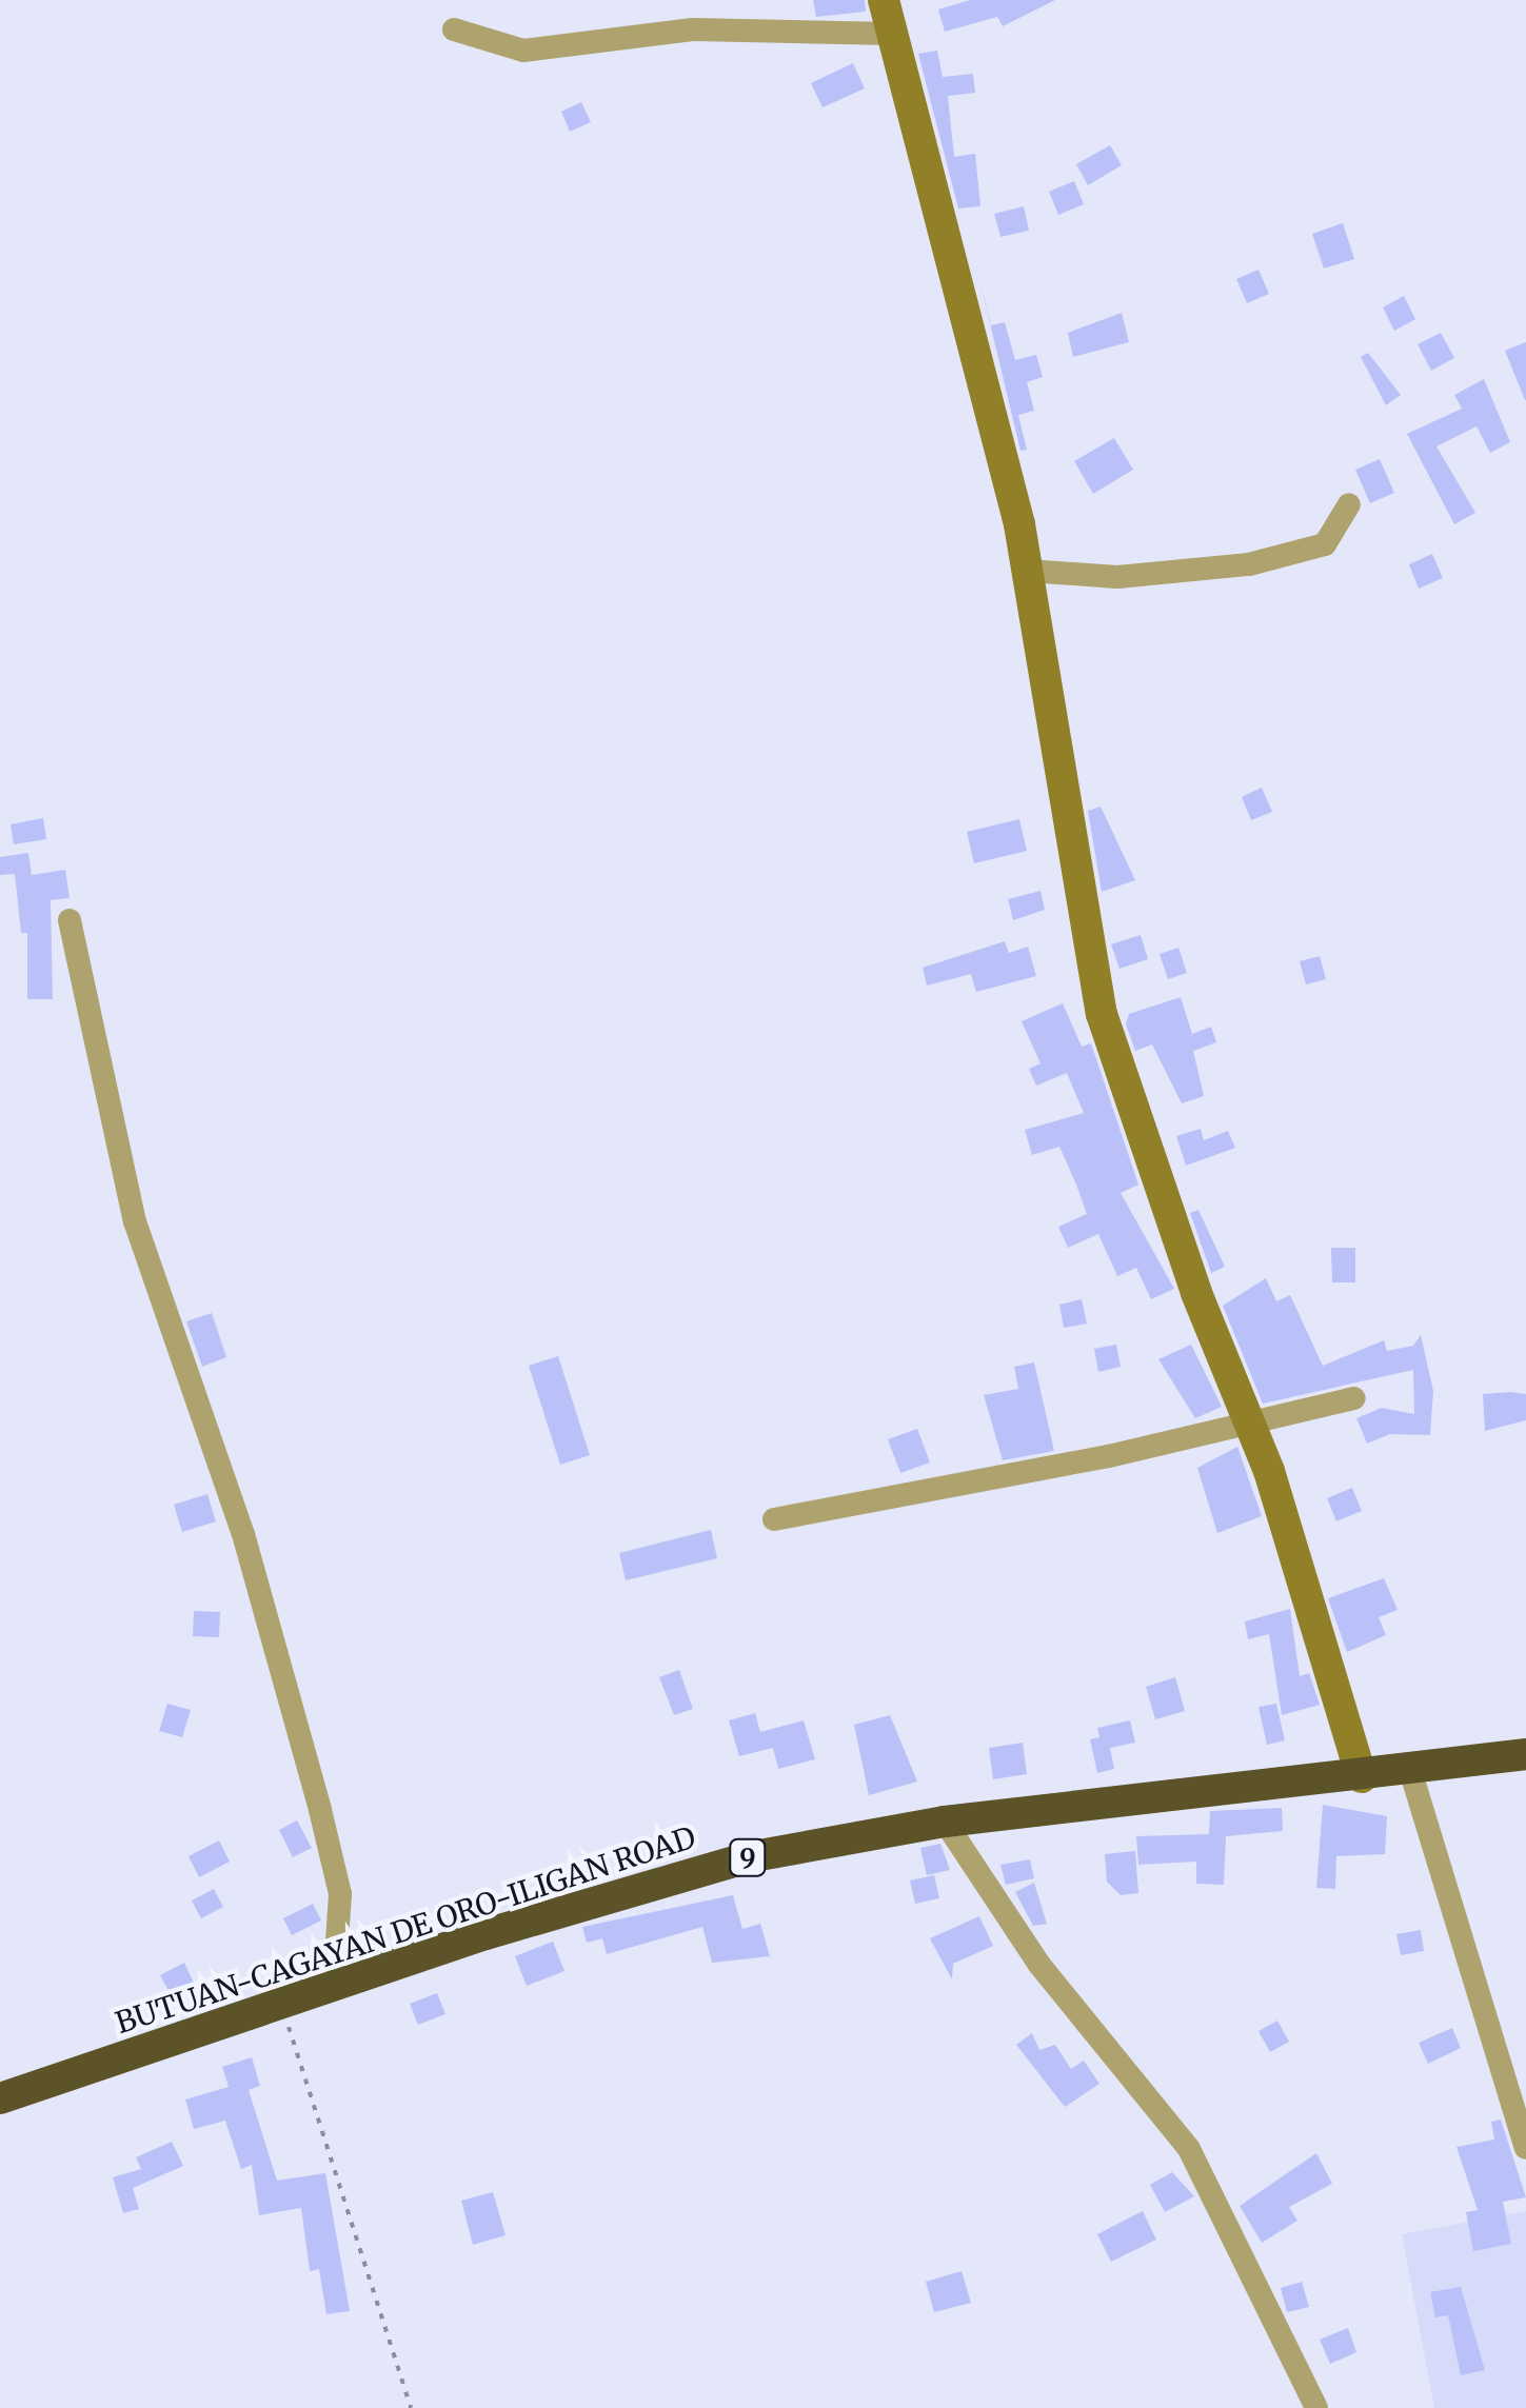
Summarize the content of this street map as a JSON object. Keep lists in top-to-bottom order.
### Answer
{
  "streets": {
    "highway": ["9", "BUTUAN-CAGAYAN DE ORO-ILIGAN ROAD"]
  }
}
